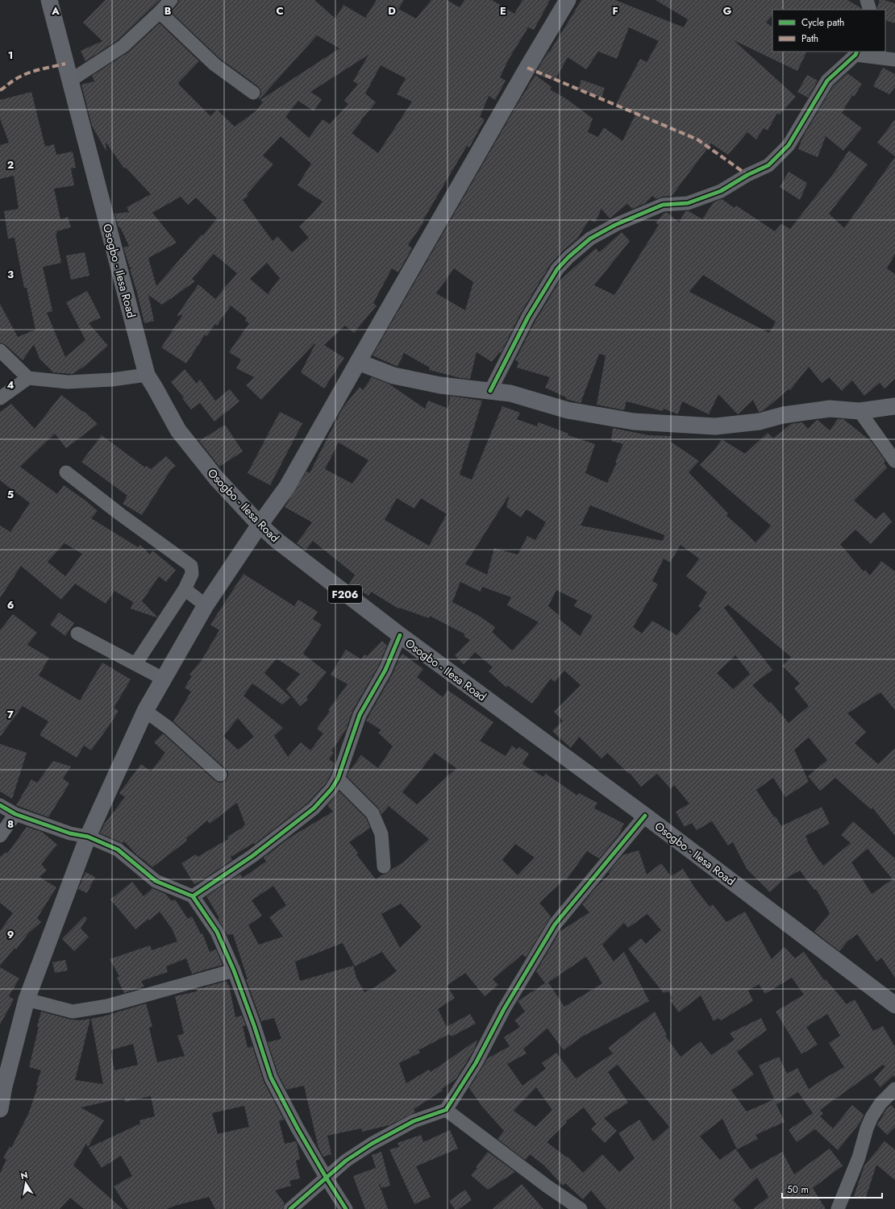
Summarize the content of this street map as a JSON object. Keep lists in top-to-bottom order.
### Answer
{
  "streets": {
    "main road": ["Osogbo - Ilesa Road", "F206"]
  },
  "legend": ["Cycle path", "Path"],
  "scale_bar": "50 m",
  "north": "top",
  "grid": {
    "columns": [
      "A",
      "B",
      "C",
      "D",
      "E",
      "F",
      "G"
    ],
    "rows": [
      "1",
      "2",
      "3",
      "4",
      "5",
      "6",
      "7",
      "8",
      "9"
    ]
  }
}
